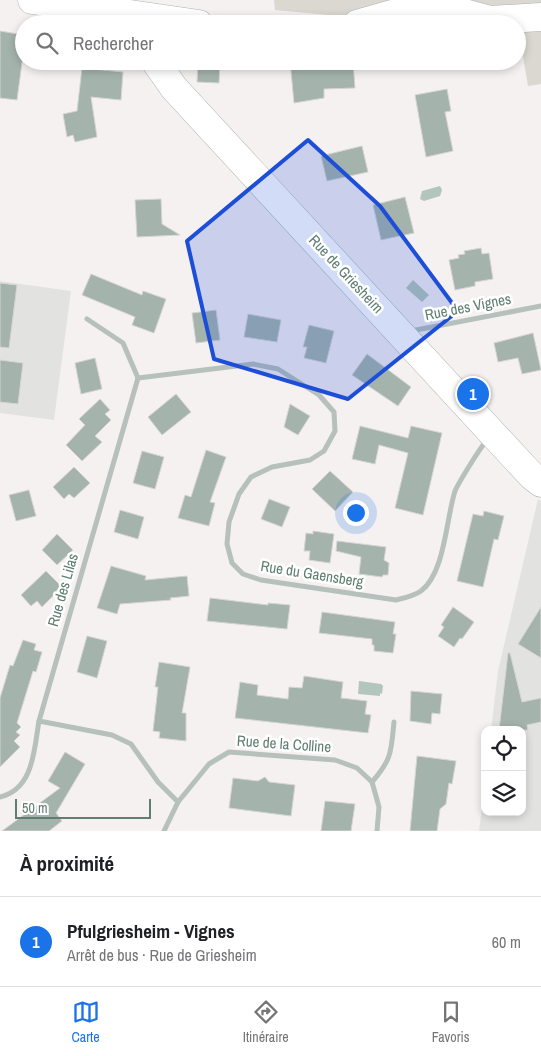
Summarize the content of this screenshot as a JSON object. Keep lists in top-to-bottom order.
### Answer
{
  "streets": {
    "street": [
      "Rue de Griesheim",
      "Rue des Vignes",
      "Rue du Gaensberg",
      "Rue des Lilas",
      "Rue de la Colline"
    ]
  },
  "crossings": [
    ["Rue de Griesheim", "Rue des Vignes"],
    ["Rue de Griesheim", "Rue du Gaensberg"],
    ["Rue du Gaensberg", "Rue des Lilas"]
  ],
  "scale_bar": "50 m",
  "page": {
    "search": "Rechercher",
    "pins": "1",
    "scale": "50 m",
    "heading": "À proximité",
    "list": [
      {
        "mark": "1",
        "name": "Pfulgriesheim - Vignes",
        "note": "Arrêt de bus · Rue de Griesheim",
        "value": "60 m"
      }
    ],
    "nav": ["Carte", "Itinéraire", "Favoris"]
  }
}
